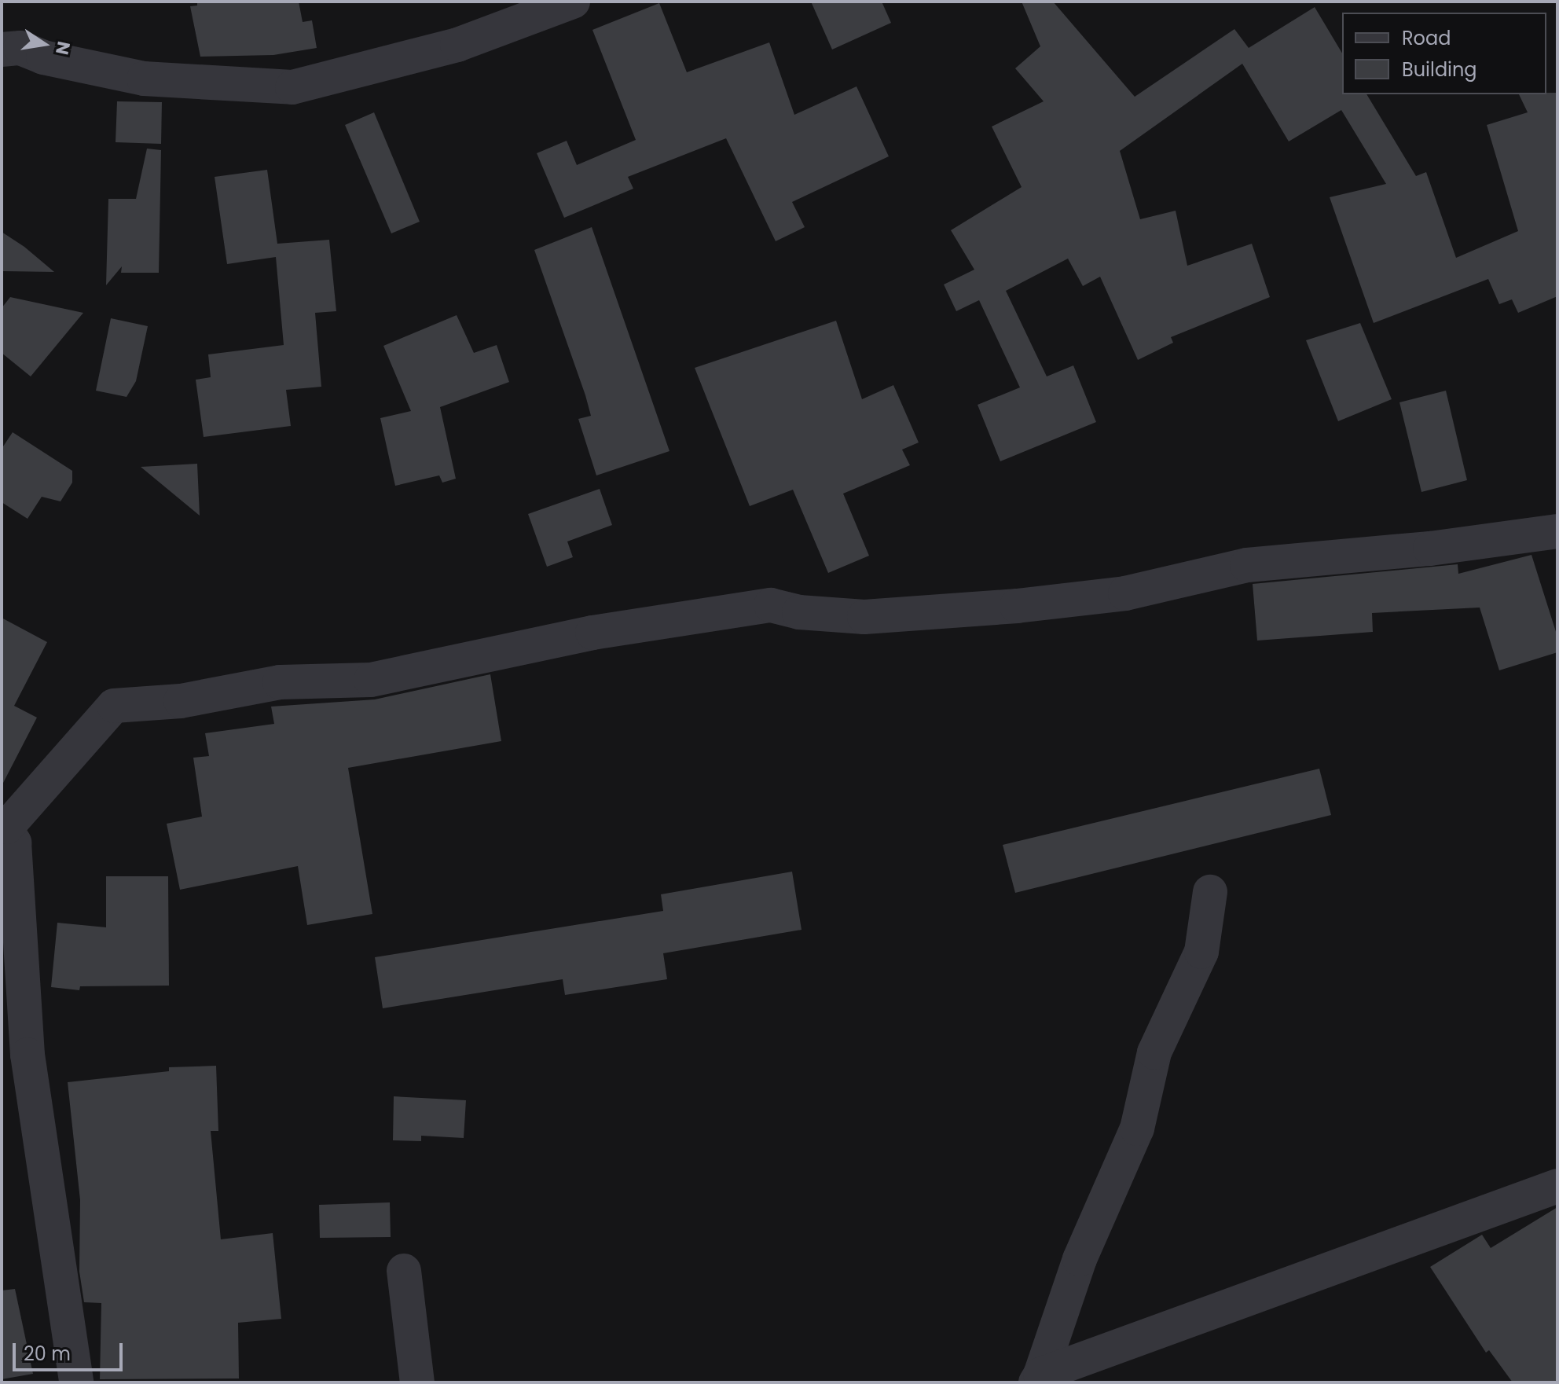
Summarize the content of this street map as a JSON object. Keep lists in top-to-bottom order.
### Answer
{
  "legend": ["Road", "Building"],
  "scale_bar": "20 m",
  "north": "right"
}
